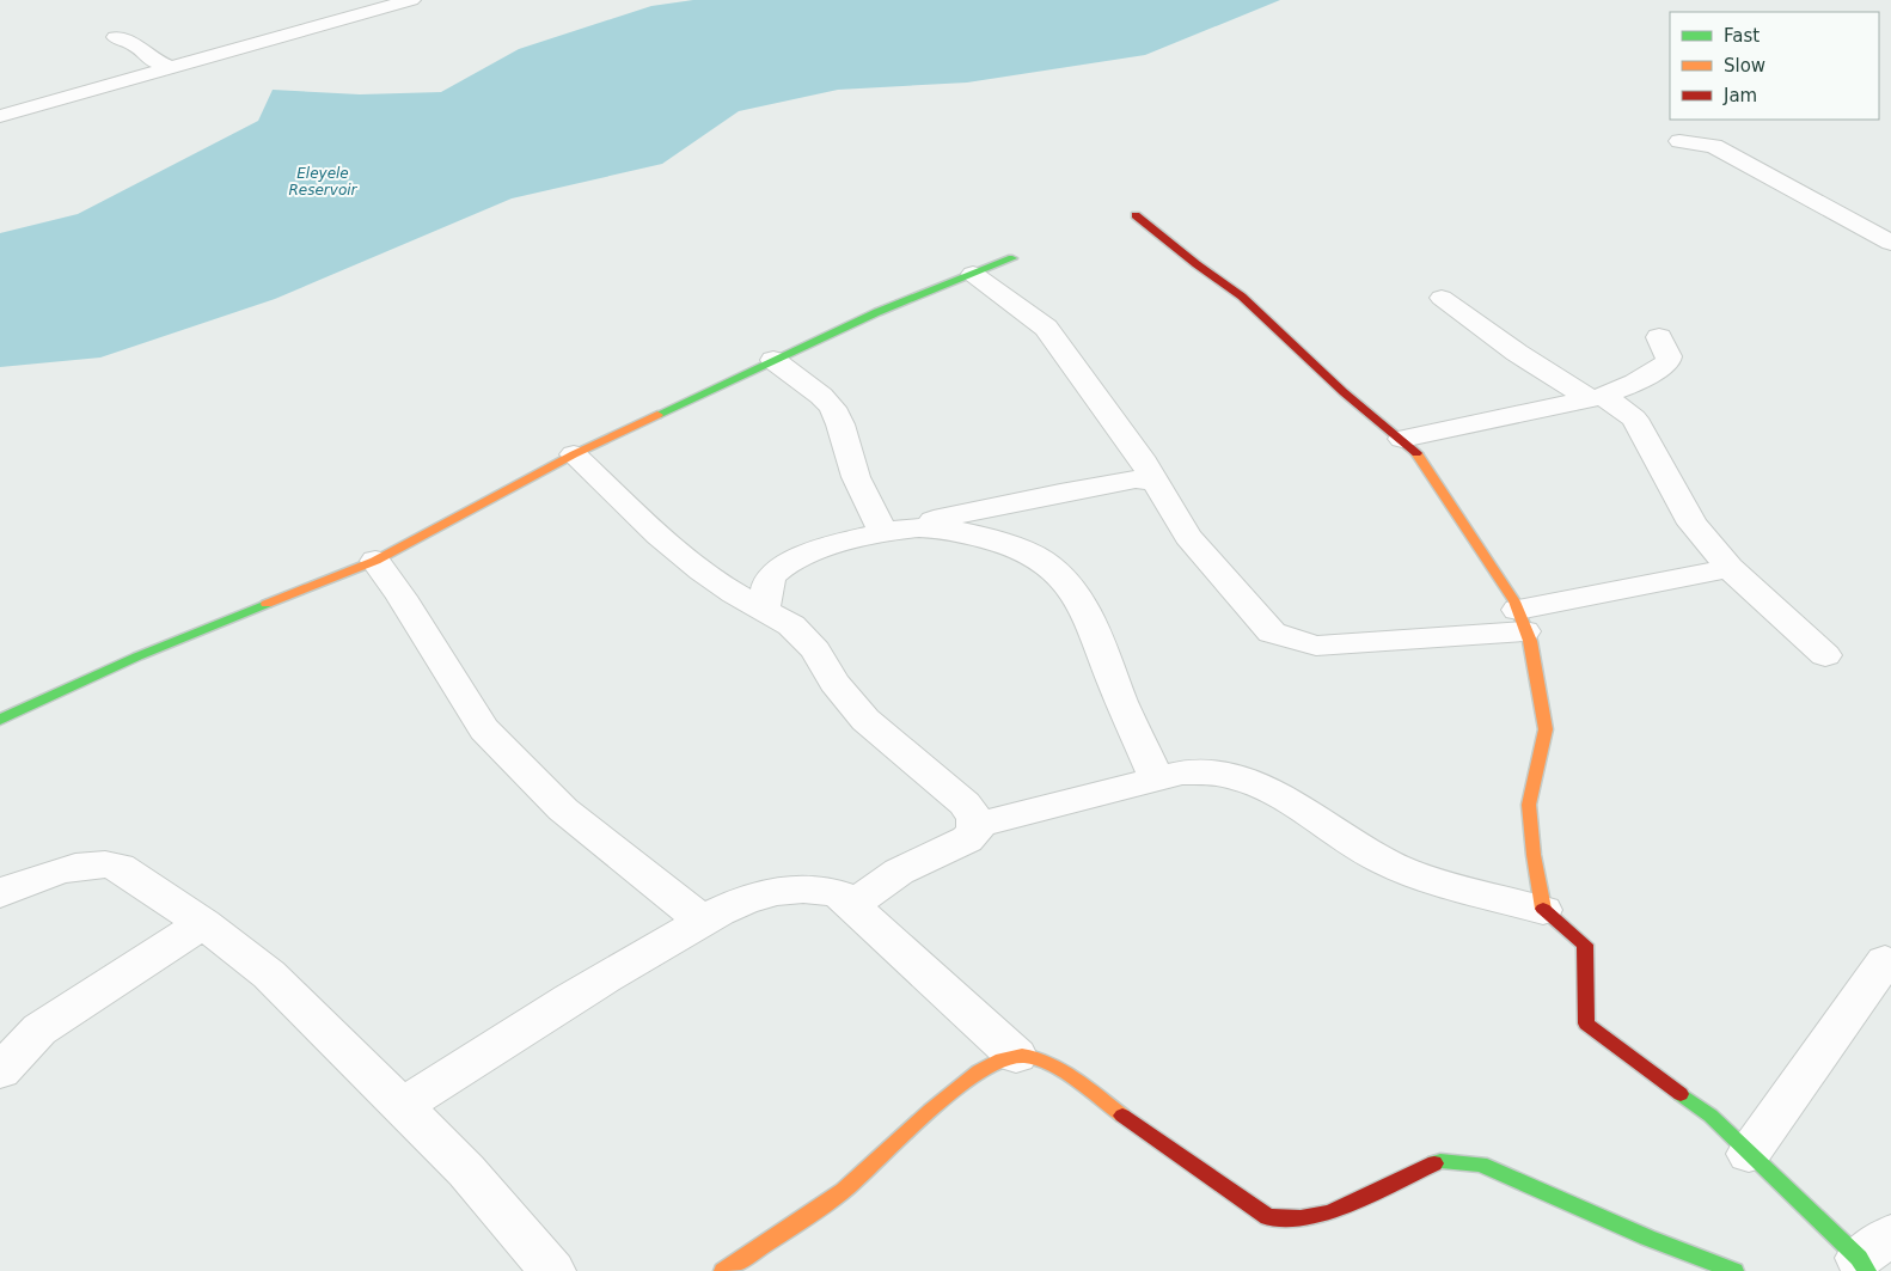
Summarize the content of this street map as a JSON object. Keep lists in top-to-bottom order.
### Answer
{
  "water": ["Eleyele Reservoir"],
  "legend": ["Fast", "Slow", "Jam"]
}
